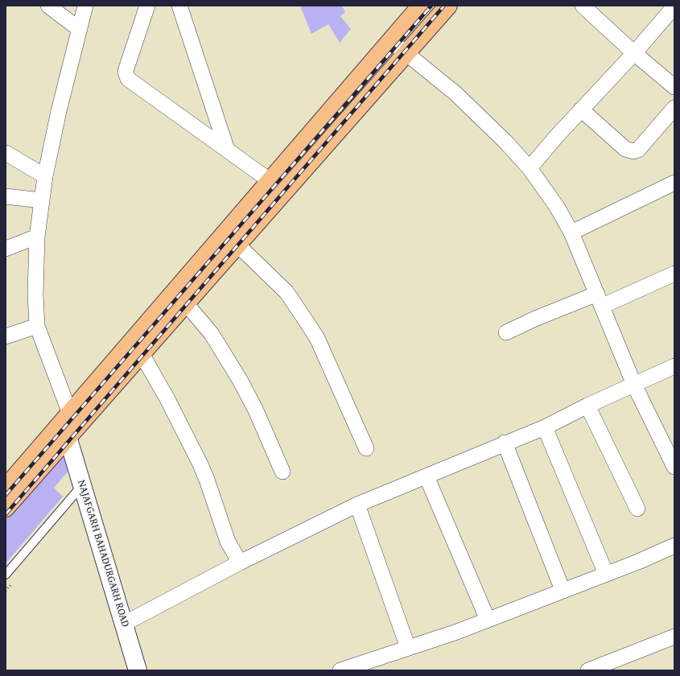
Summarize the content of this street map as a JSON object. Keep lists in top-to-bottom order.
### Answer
{
  "streets": {
    "street": ["NAJAFGARH BAHADURGARH ROAD"]
  }
}
